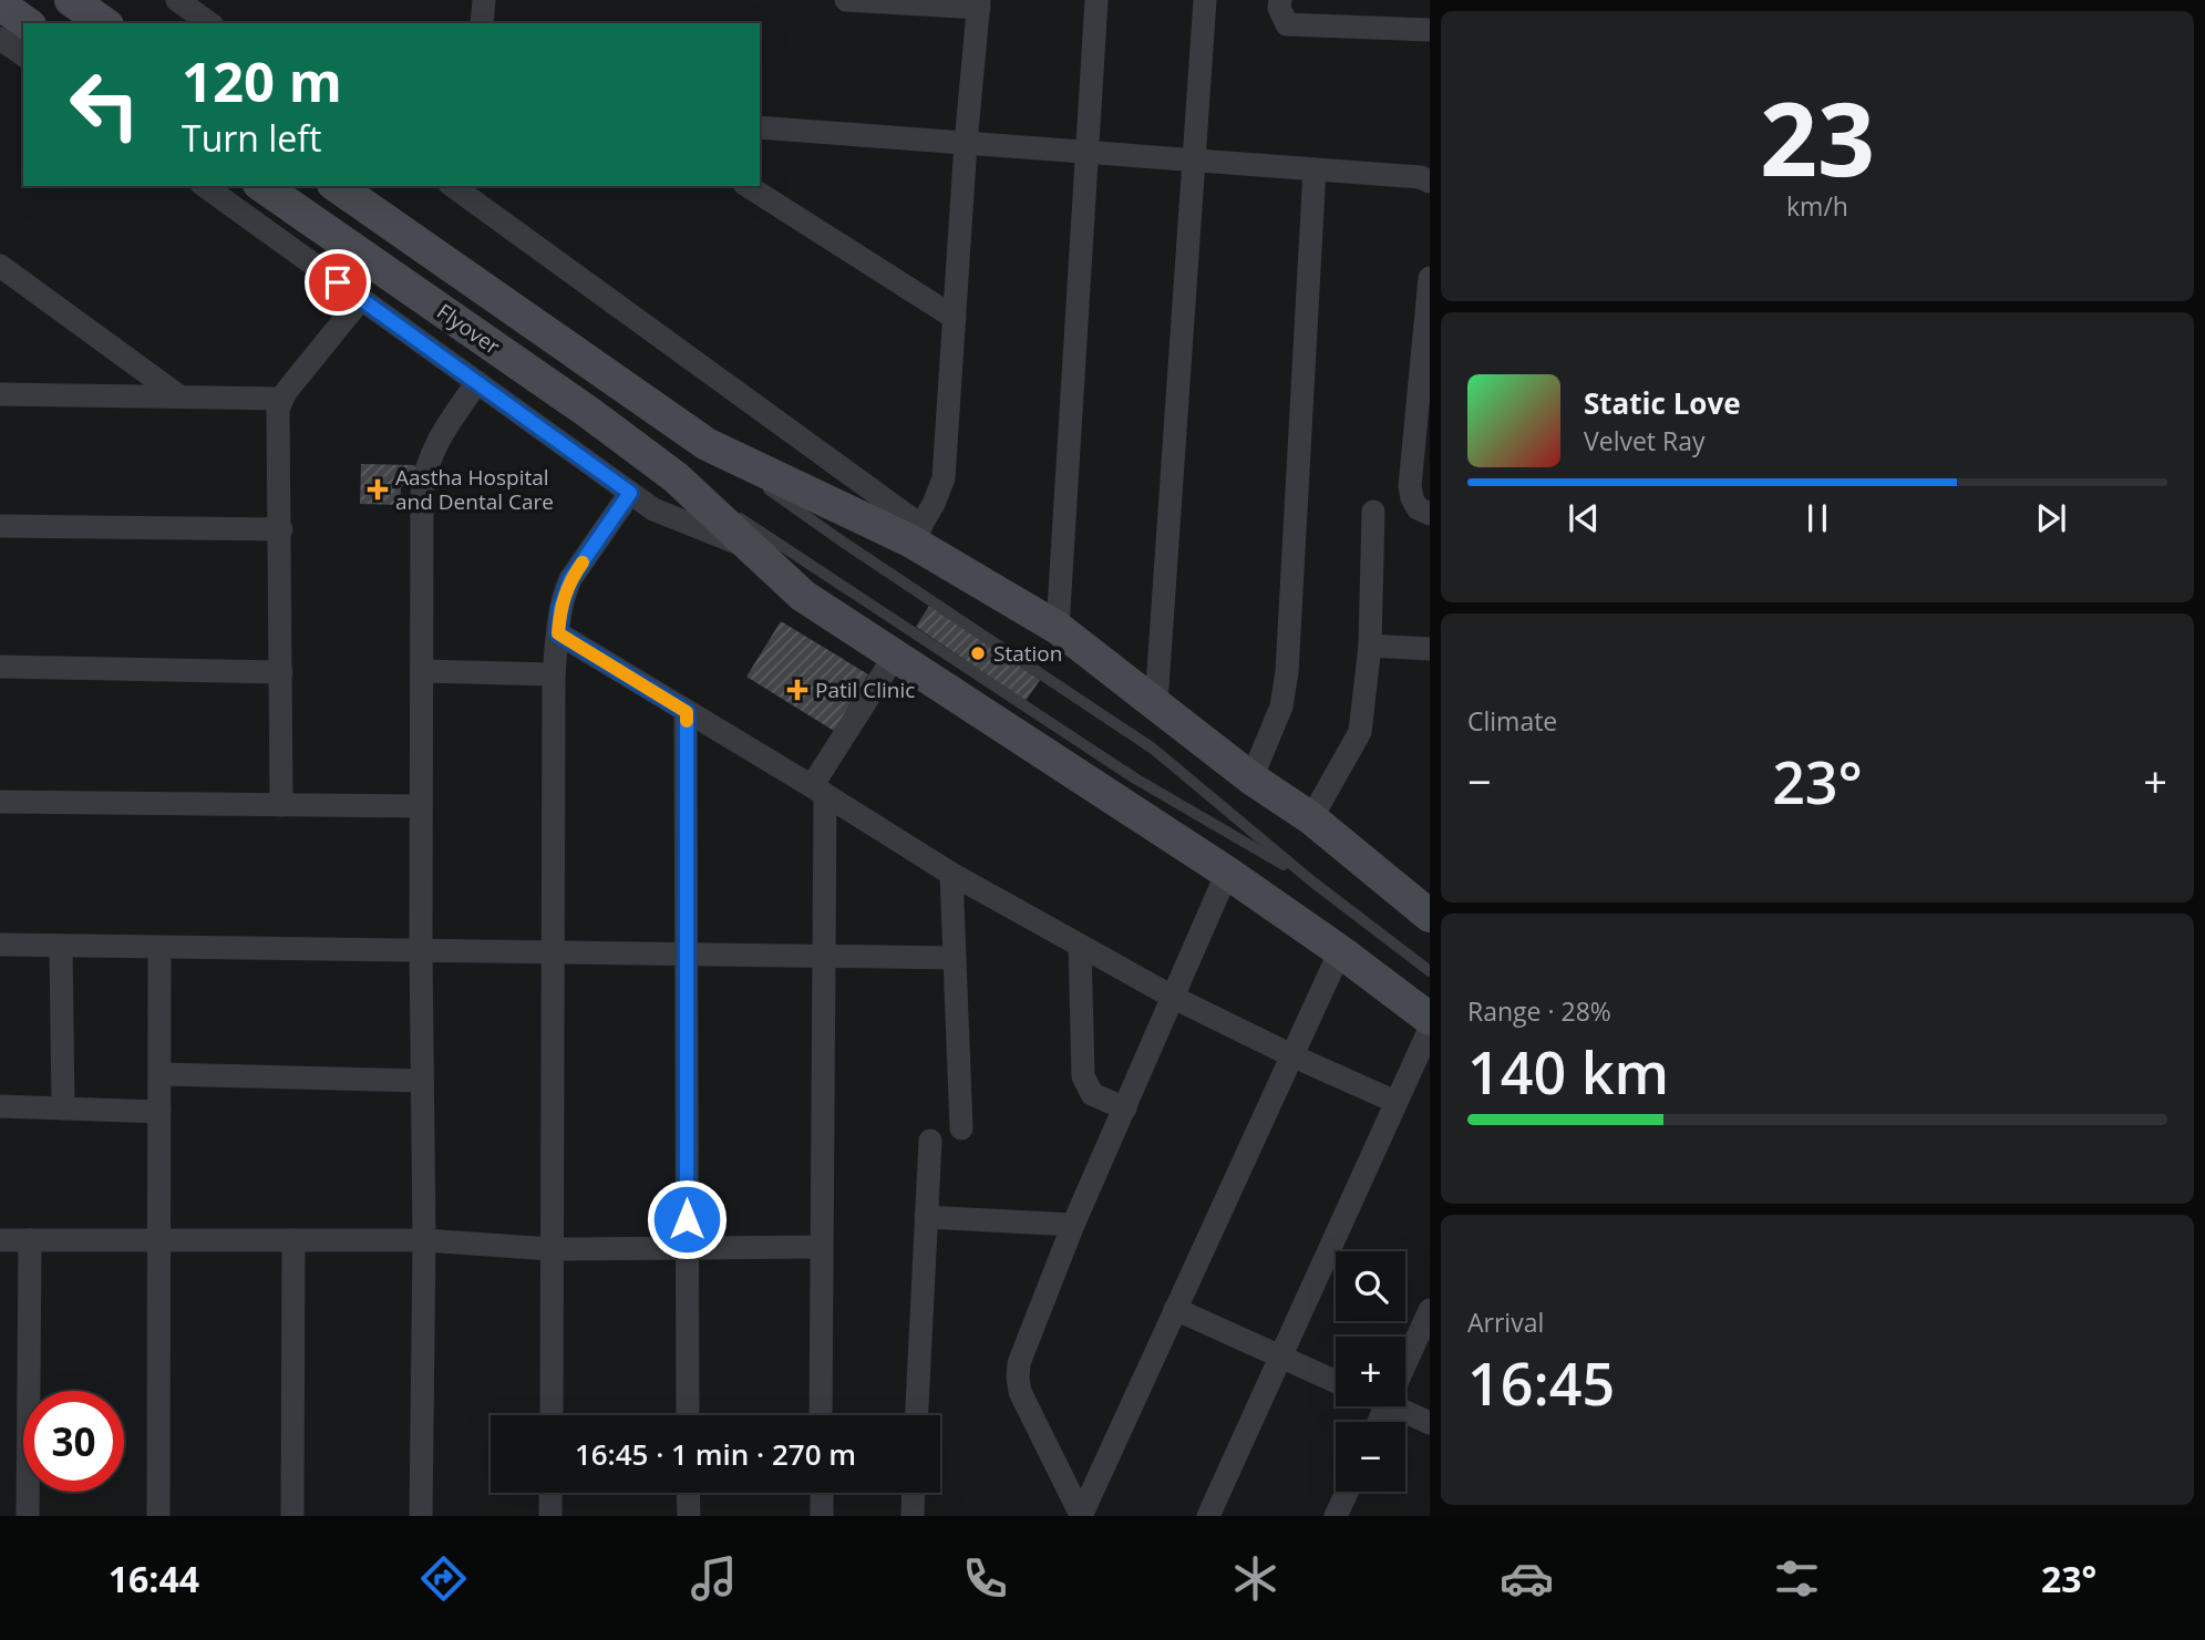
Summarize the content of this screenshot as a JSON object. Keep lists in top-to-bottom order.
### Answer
{
  "streets": {
    "main road": ["Flyover"]
  },
  "places": {
    "health": ["Aastha Hospital and Dental Care", "Patil Clinic"],
    "other": ["Station"]
  },
  "page": {
    "tile": [
      ["23", "km/h"],
      "Climate",
      ["Range · 28%", "140 km"],
      ["Arrival", "16:45"]
    ],
    "turn": ["120 m", "Turn left"],
    "song": ["Static Love", "Velvet Ray"],
    "heat": ["−", "23°", "+"],
    "map_buttons": ["+", "−"],
    "limit": "30",
    "trip": "16:45 · 1 min · 270 m",
    "tabs": ["16:44", "23°"]
  }
}
